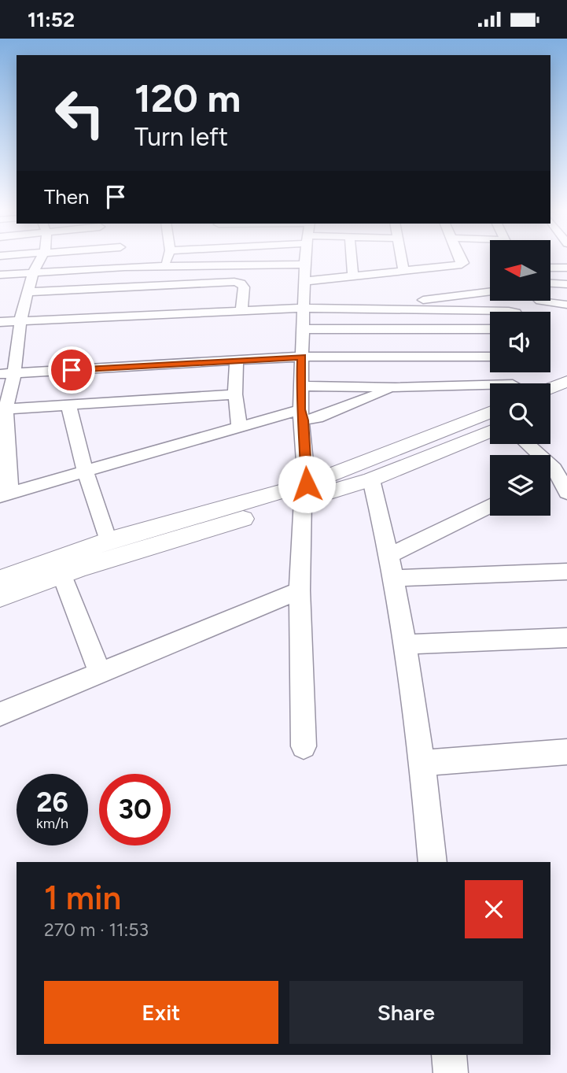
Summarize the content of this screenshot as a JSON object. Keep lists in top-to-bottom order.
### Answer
{
  "north": "left",
  "page": {
    "status": "11:52",
    "turn": ["120 m", "Turn left"],
    "then": "Then",
    "speed": "26 km/h",
    "limit": "30",
    "heading": ["1 min", "270 m · 11:53"],
    "buttons": ["Exit", "Share"]
  }
}
